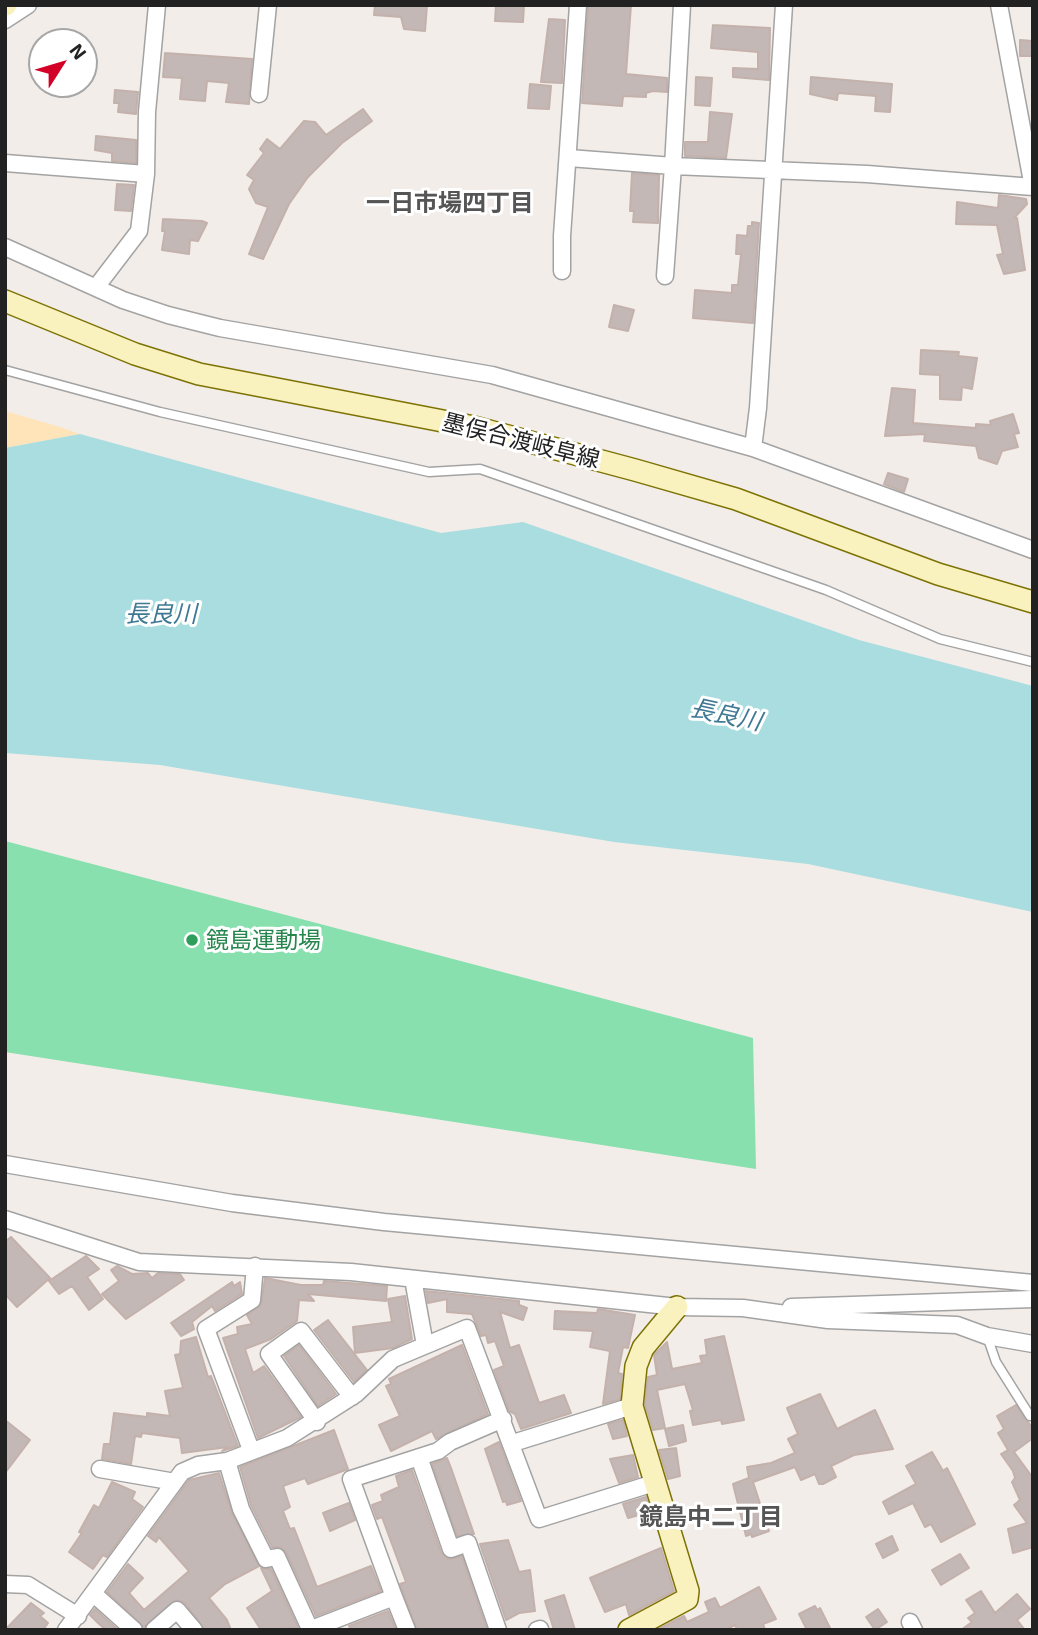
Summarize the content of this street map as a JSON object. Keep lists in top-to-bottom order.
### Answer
{
  "streets": {
    "main road": ["墨俣合渡岐阜線"]
  },
  "districts": ["一日市場四丁目", "鏡島中二丁目"],
  "water": ["長良川"],
  "places": ["鏡島運動場"],
  "north": "top right"
}
